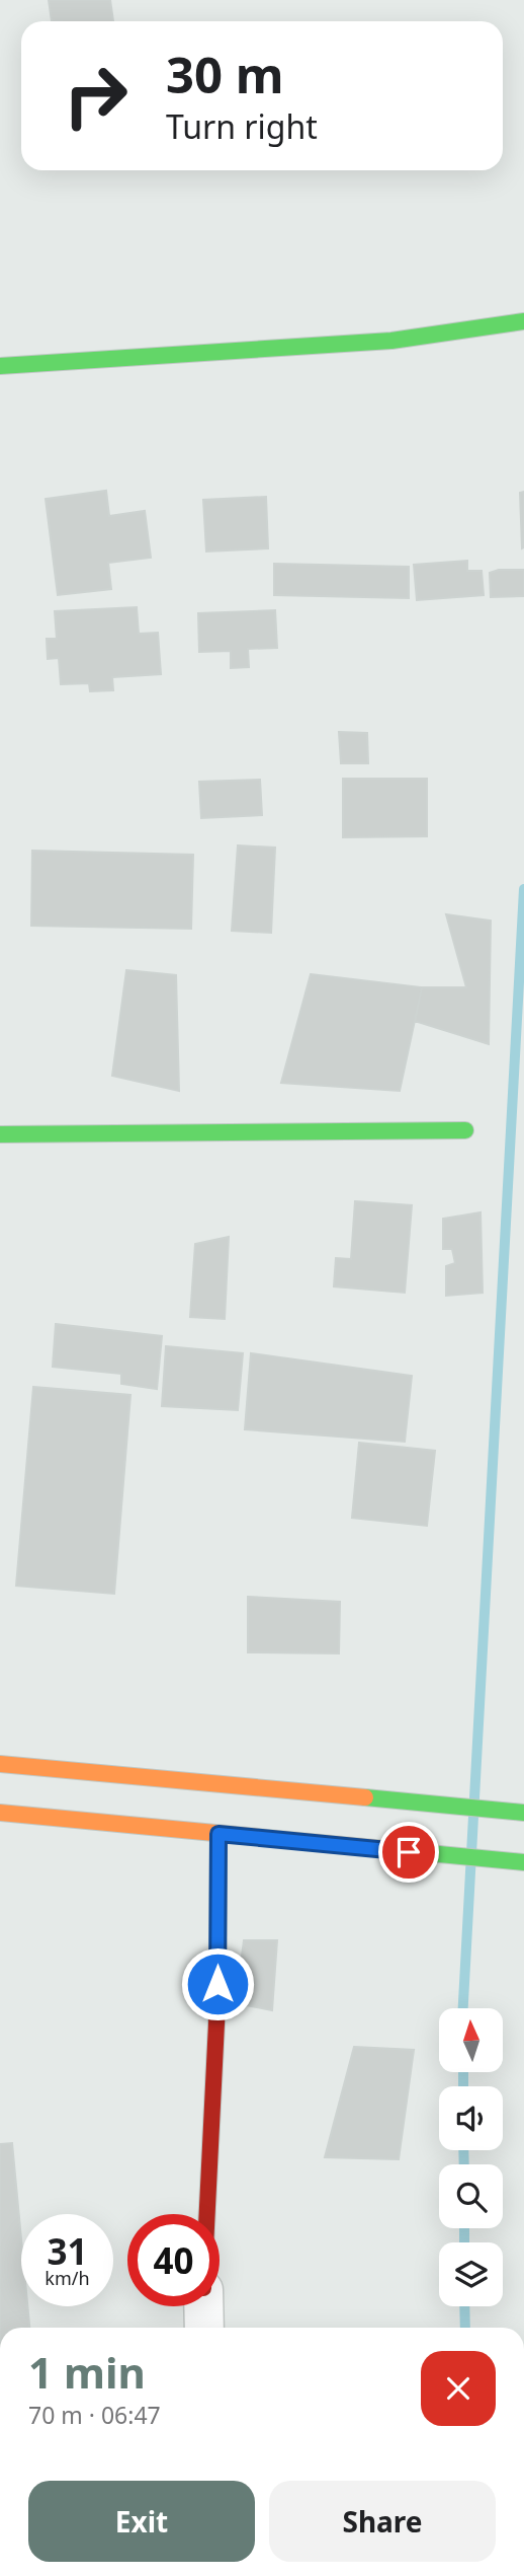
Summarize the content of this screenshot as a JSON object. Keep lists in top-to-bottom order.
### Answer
{
  "north": "top",
  "page": {
    "turn": ["30 m", "Turn right"],
    "speed": "31 km/h",
    "limit": "40",
    "heading": ["1 min", "70 m · 06:47"],
    "buttons": ["Exit", "Share"]
  }
}
